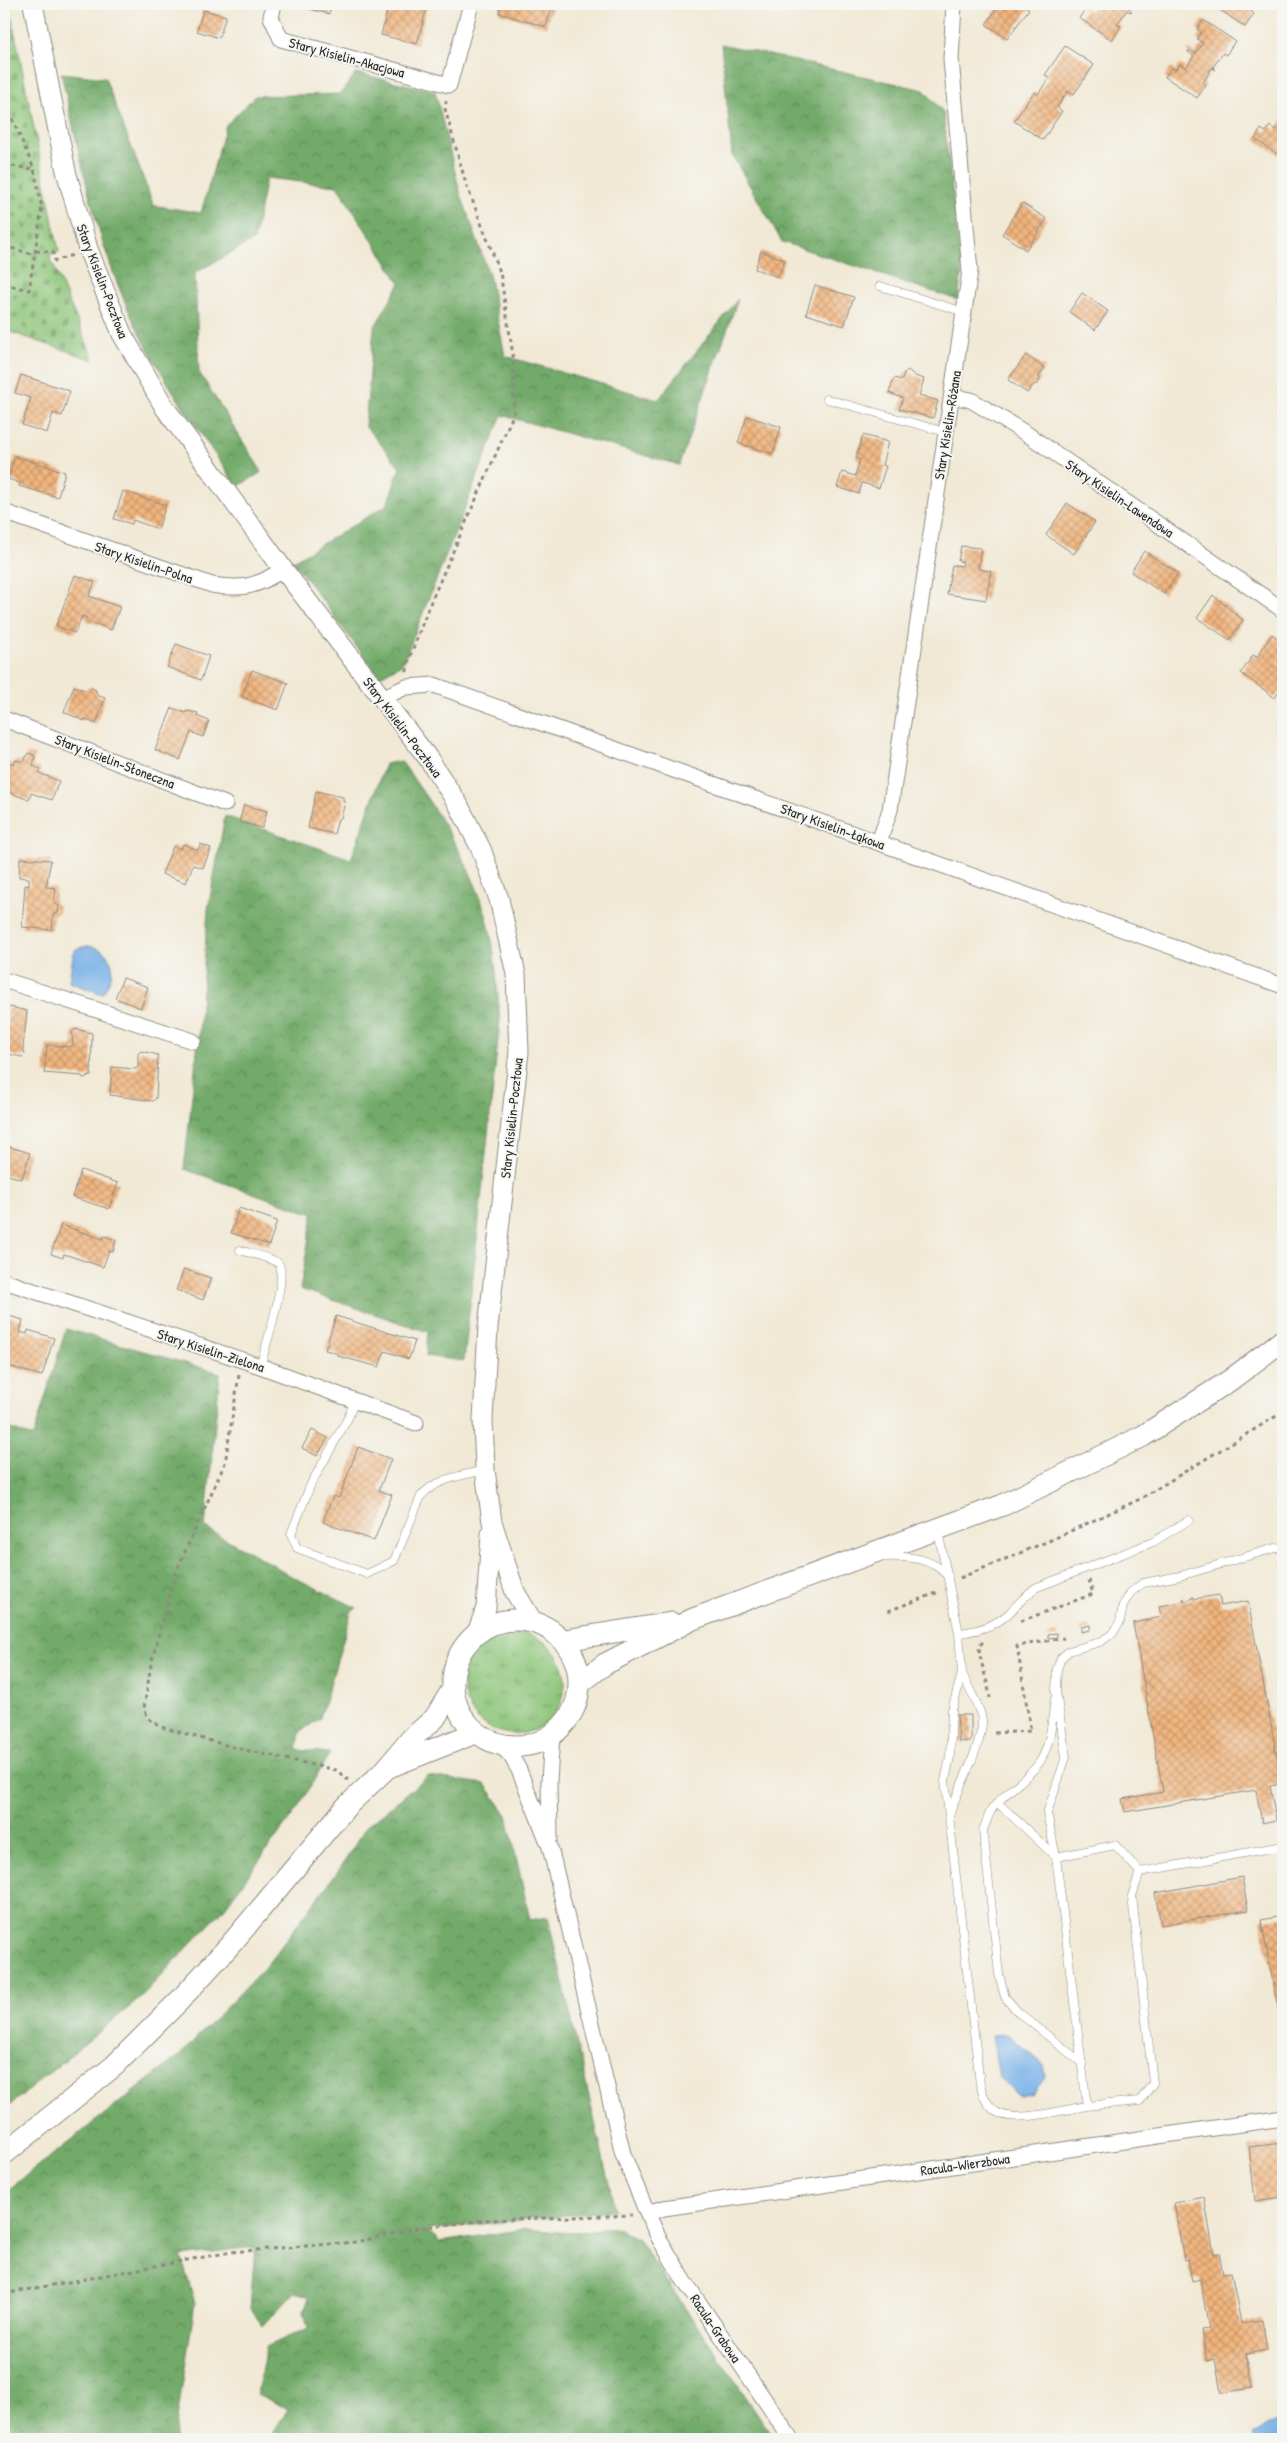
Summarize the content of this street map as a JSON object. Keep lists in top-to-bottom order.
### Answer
{
  "streets": {
    "street": [
      "Stary Kisielin-Akacjowa",
      "Stary Kisielin-Pocztowa",
      "Stary Kisielin-Różana",
      "Stary Kisielin-Lawendowa",
      "Stary Kisielin-Polna",
      "Stary Kisielin-Słoneczna",
      "Stary Kisielin-Łąkowa",
      "Stary Kisielin-Zielona",
      "Racula-Wierzbowa",
      "Racula-Grabowa"
    ]
  },
  "crossings": [
    ["Stary Kisielin-Pocztowa", "Stary Kisielin-Polna"],
    ["Stary Kisielin-Pocztowa", "Stary Kisielin-Łąkowa"],
    ["Stary Kisielin-Różana", "Stary Kisielin-Lawendowa"],
    ["Stary Kisielin-Różana", "Stary Kisielin-Łąkowa"],
    ["Racula-Wierzbowa", "Racula-Grabowa"]
  ]
}
